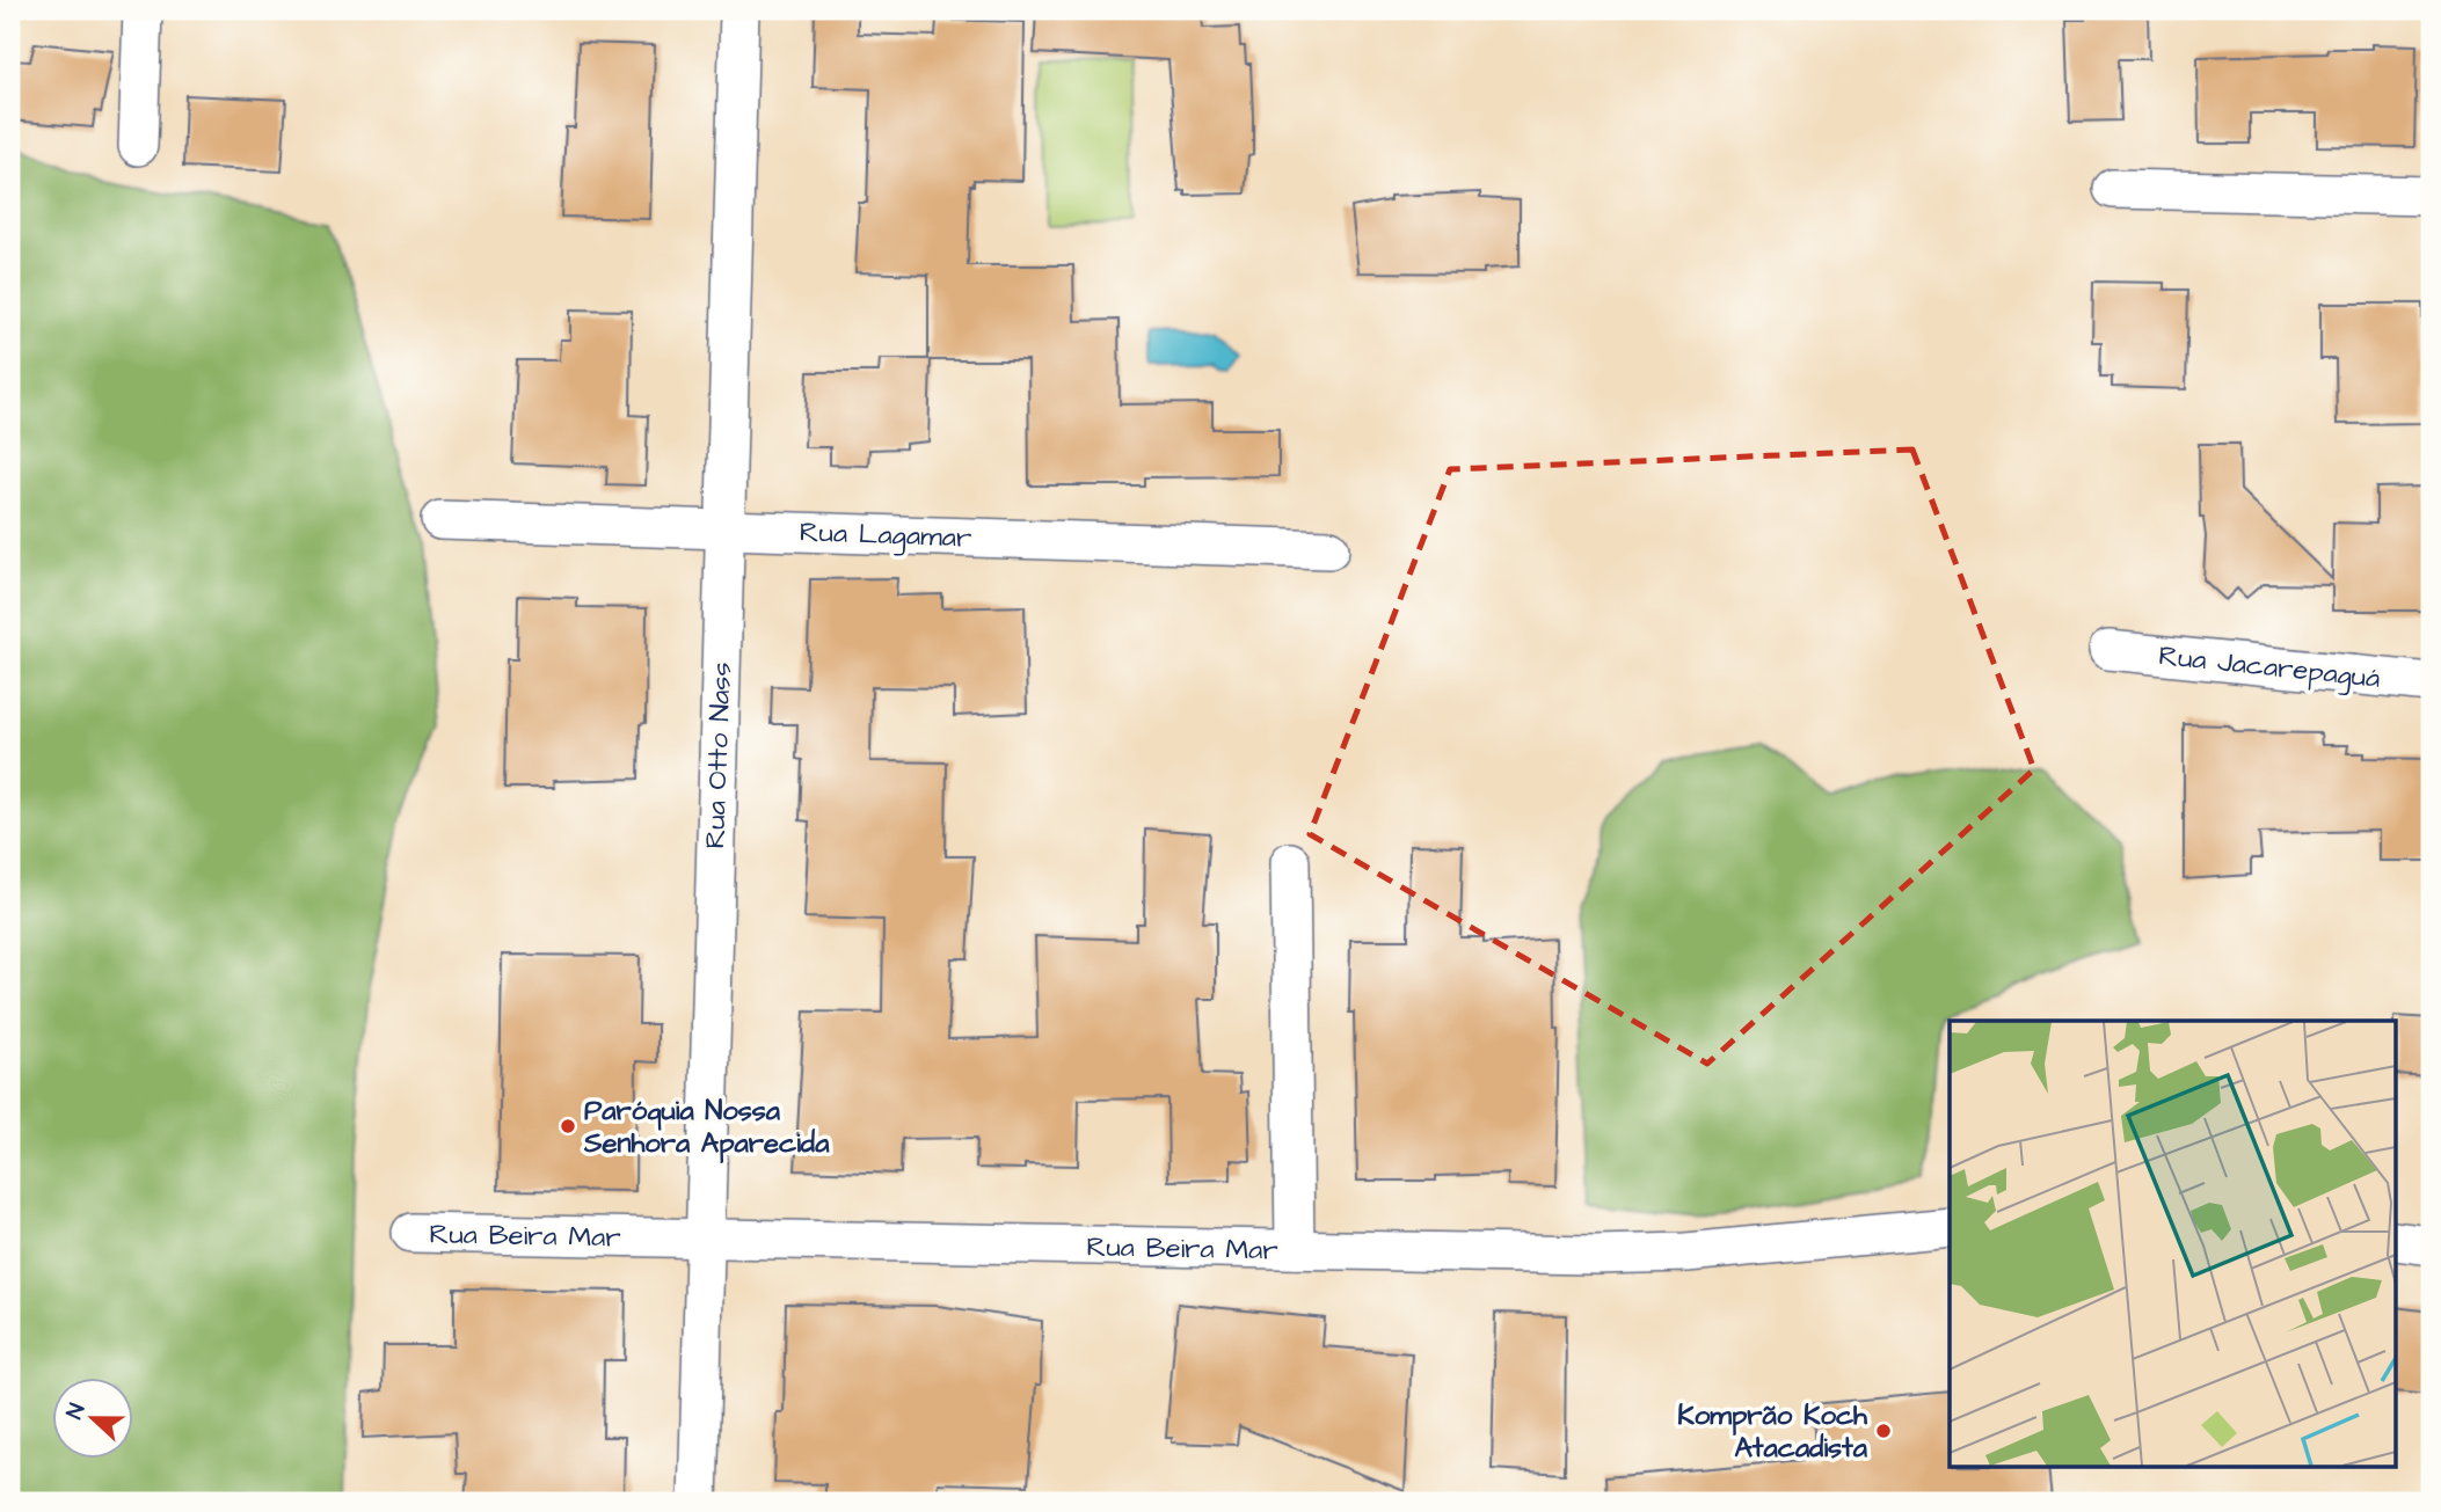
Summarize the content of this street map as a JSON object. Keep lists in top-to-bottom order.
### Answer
{
  "streets": {
    "street": [
      "Rua Lagamar",
      "Rua Jacarepaguá",
      "Rua Otto Nass",
      "Rua Beira Mar"
    ]
  },
  "crossings": [
    ["Rua Lagamar", "Rua Otto Nass"],
    ["Rua Otto Nass", "Rua Beira Mar"]
  ],
  "places": ["Paróquia Nossa Senhora Aparecida", "Komprão Koch Atacadista"],
  "north": "left"
}
